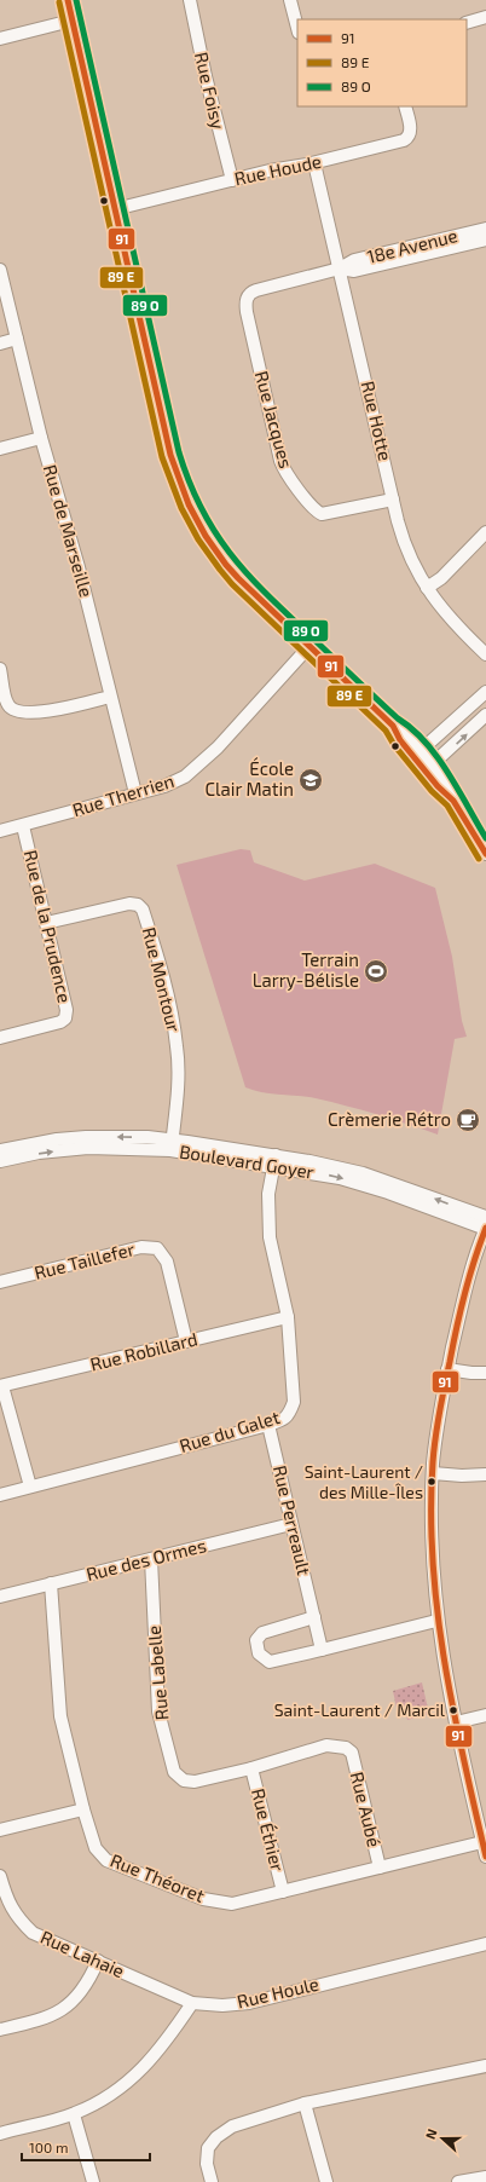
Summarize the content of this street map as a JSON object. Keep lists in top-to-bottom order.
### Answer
{
  "streets": {
    "street": [
      "Rue Foisy",
      "Rue Houde",
      "18e Avenue",
      "Rue Jacques",
      "Rue Hotte",
      "Rue de Marseille",
      "Rue Therrien",
      "Rue de la Prudence",
      "Rue Montour",
      "Boulevard Goyer",
      "Rue Taillefer",
      "Rue Robillard",
      "Rue du Galet",
      "Rue Perreault",
      "Rue des Ormes",
      "Rue Labelle",
      "Rue Aubé",
      "Rue Éthier",
      "Rue Théoret",
      "Rue Lahaie",
      "Rue Houle"
    ]
  },
  "crossings": [
    ["Rue Foisy", "Rue Houde"],
    ["Rue Houde", "Rue Hotte"],
    ["18e Avenue", "Rue Jacques"],
    ["18e Avenue", "Rue Hotte"],
    ["Rue Jacques", "Rue Hotte"],
    ["Rue de Marseille", "Rue Therrien"],
    ["Rue Therrien", "Rue de la Prudence"],
    ["Rue de la Prudence", "Rue Montour"],
    ["Rue Montour", "Boulevard Goyer"],
    ["Boulevard Goyer", "Rue du Galet"],
    ["Rue Taillefer", "Rue Robillard"],
    ["Rue Robillard", "Rue du Galet"],
    ["Rue du Galet", "Rue Perreault"],
    ["Rue Perreault", "Rue des Ormes"],
    ["Rue des Ormes", "Rue Labelle"],
    ["Rue des Ormes", "Rue Théoret"],
    ["Rue Labelle", "Rue Aubé"],
    ["Rue Labelle", "Rue Éthier"],
    ["Rue Aubé", "Rue Théoret"],
    ["Rue Éthier", "Rue Théoret"],
    ["Rue Lahaie", "Rue Houle"]
  ],
  "places": {
    "school or university": ["École Clair Matin"],
    "sports": ["Terrain Larry-Bélisle"],
    "cafe": ["Crèmerie Rétro"],
    "other": ["Saint-Laurent / des Mille-Îles", "Saint-Laurent / Marcil"]
  },
  "lines": ["transit line 91"],
  "legend": ["91", "89 E", "89 O"],
  "scale_bar": "100 m",
  "north": "left"
}
